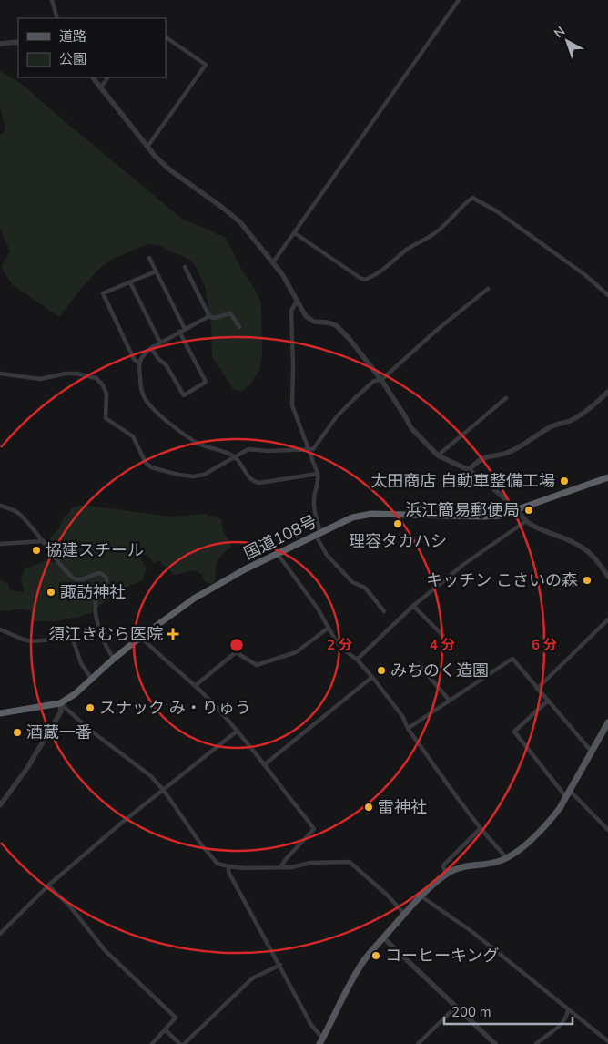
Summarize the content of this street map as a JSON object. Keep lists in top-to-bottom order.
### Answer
{
  "streets": {
    "highway": ["国道108号"]
  },
  "places": {
    "other": [
      "太田商店 自動車整備工場",
      "浜江簡易郵便局",
      "理容タカハシ",
      "協建スチール",
      "キッチン こさいの森",
      "諏訪神社",
      "みちのく造園",
      "スナック み・りゅう",
      "酒蔵一番",
      "雷神社",
      "コーヒーキング"
    ],
    "health": ["須江きむら医院"]
  },
  "legend": ["道路", "公園"],
  "scale_bar": "200 m",
  "north": "top left",
  "rings": ["2 分", "4 分", "6 分"]
}
